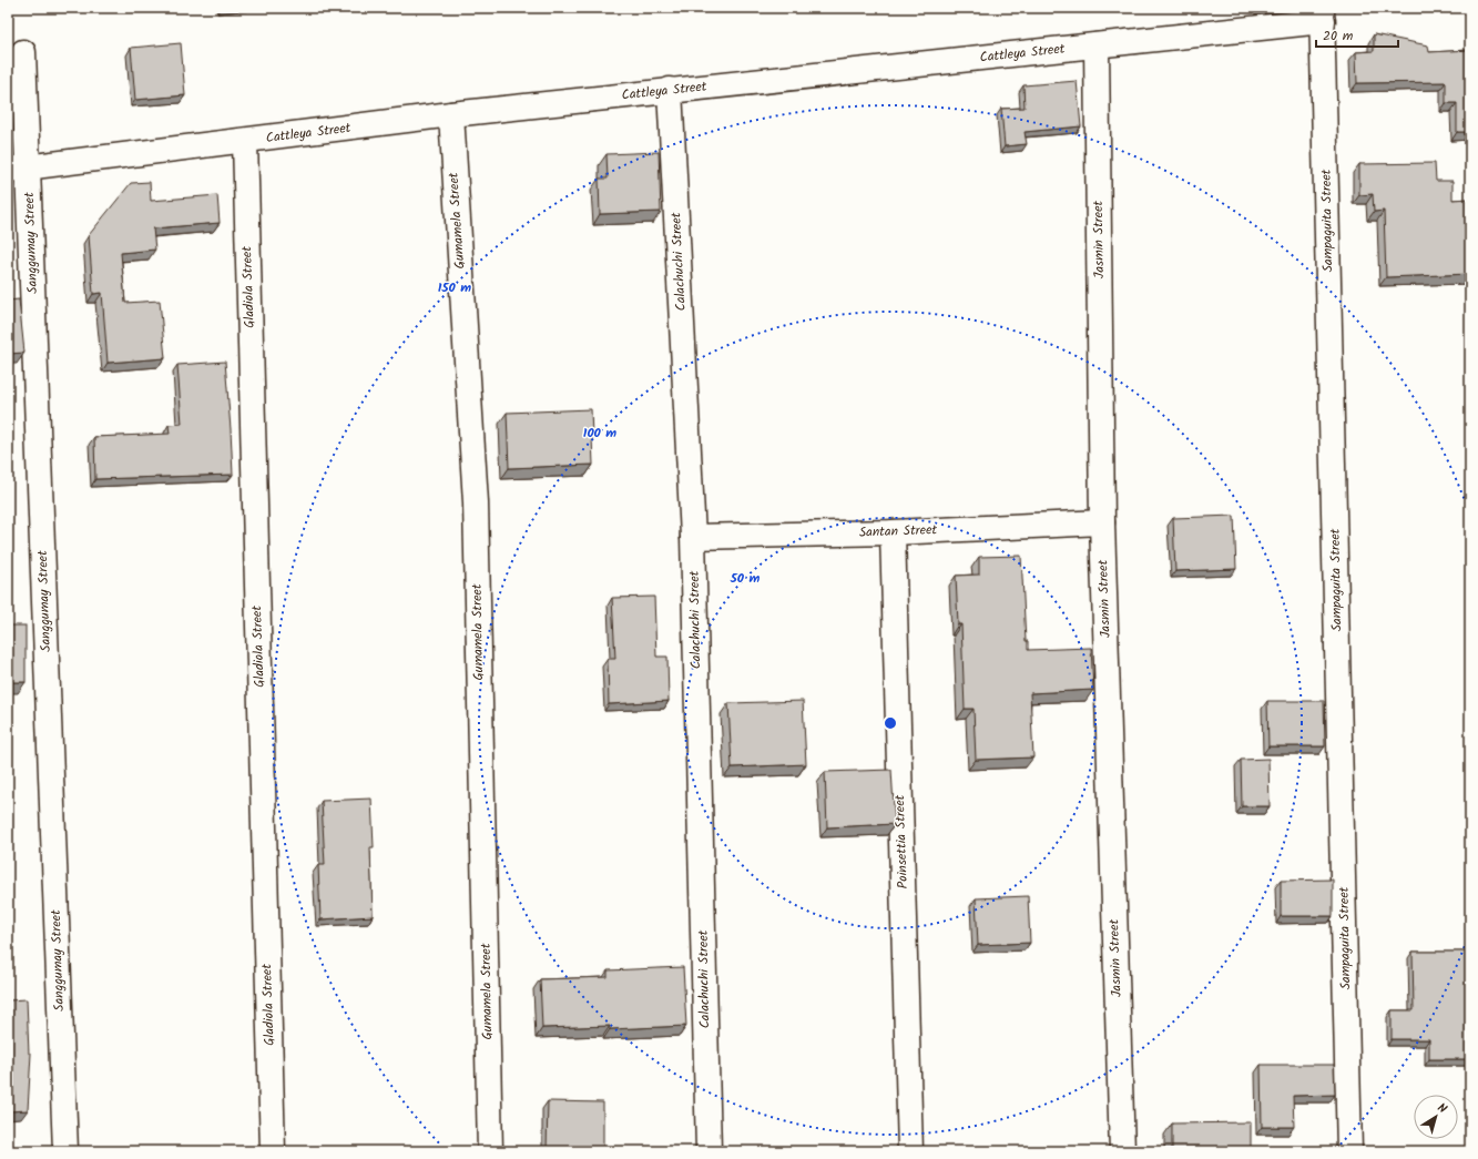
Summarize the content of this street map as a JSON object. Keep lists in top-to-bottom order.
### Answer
{
  "streets": {
    "street": [
      "Cattleya Street",
      "Gumamela Street",
      "Sampaguita Street",
      "Jasmin Street",
      "Sanggumay Street",
      "Calachuchi Street",
      "Gladiola Street",
      "Santan Street",
      "Poinsettia Street"
    ]
  },
  "crossings": [
    ["Cattleya Street", "Gumamela Street"],
    ["Cattleya Street", "Sampaguita Street"],
    ["Cattleya Street", "Jasmin Street"],
    ["Cattleya Street", "Sanggumay Street"],
    ["Cattleya Street", "Calachuchi Street"],
    ["Cattleya Street", "Gladiola Street"],
    ["Jasmin Street", "Santan Street"],
    ["Calachuchi Street", "Santan Street"],
    ["Santan Street", "Poinsettia Street"]
  ],
  "scale_bar": "20 m",
  "north": "top right",
  "rings": ["150 m", "100 m", "50 m"]
}
